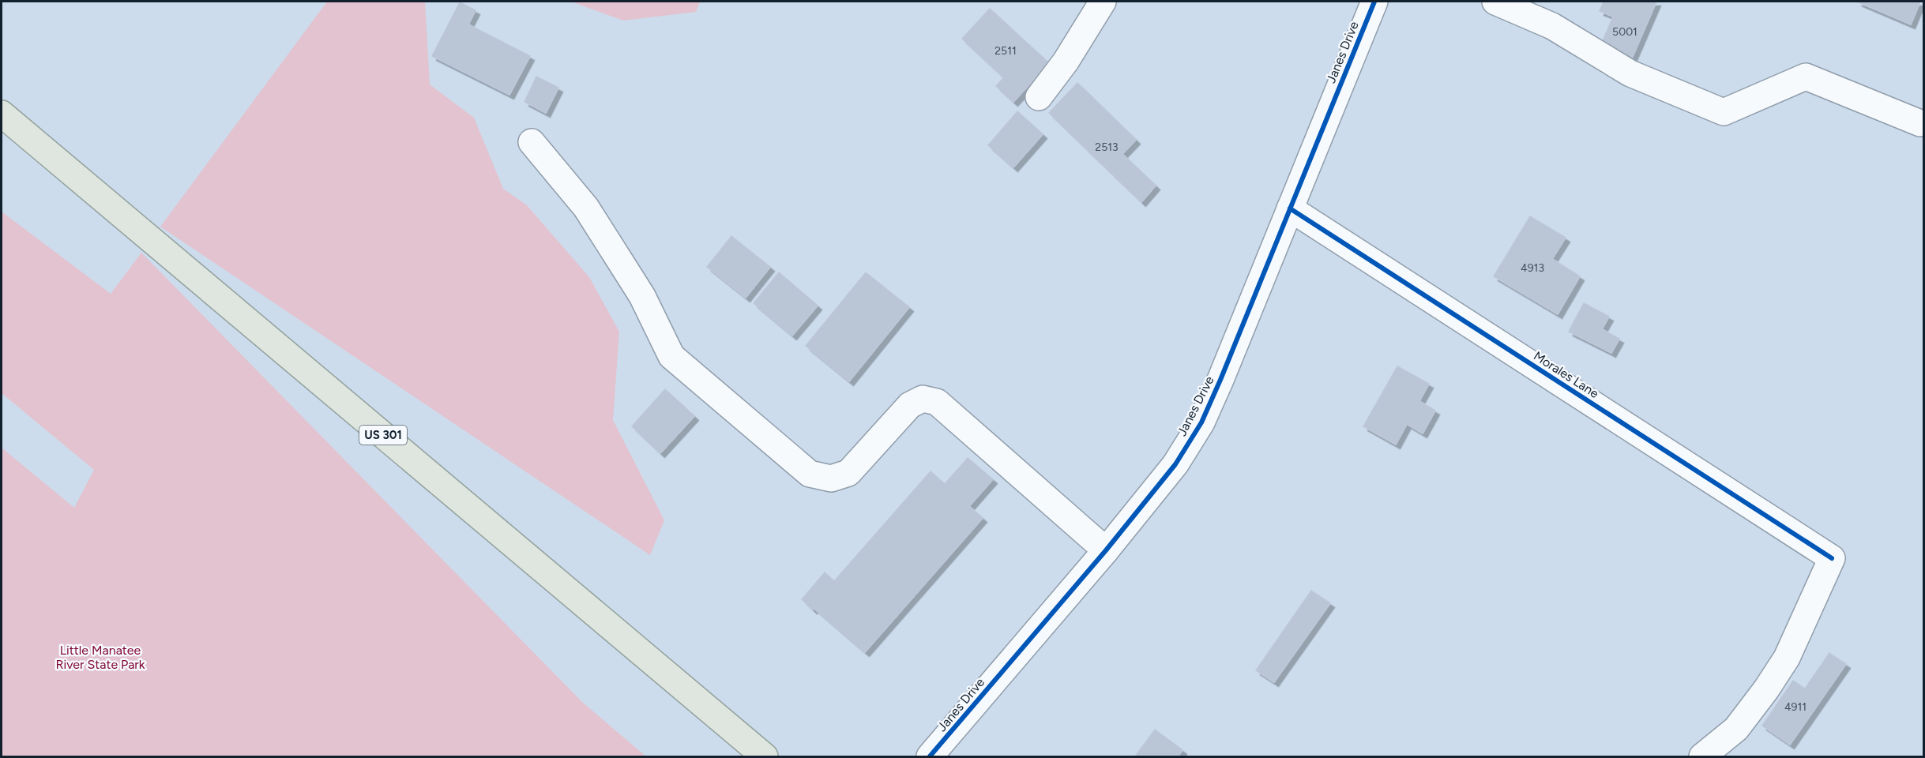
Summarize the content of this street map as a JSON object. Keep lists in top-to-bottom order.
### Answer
{
  "streets": {
    "main road": ["US 301"],
    "street": ["Janes Drive", "Morales Lane"]
  },
  "crossings": [
    ["Janes Drive", "Morales Lane"]
  ],
  "parks": ["Little Manatee River State Park"],
  "house_numbers": [
    "5001",
    "2511",
    "2513",
    "4913",
    "4911"
  ]
}
